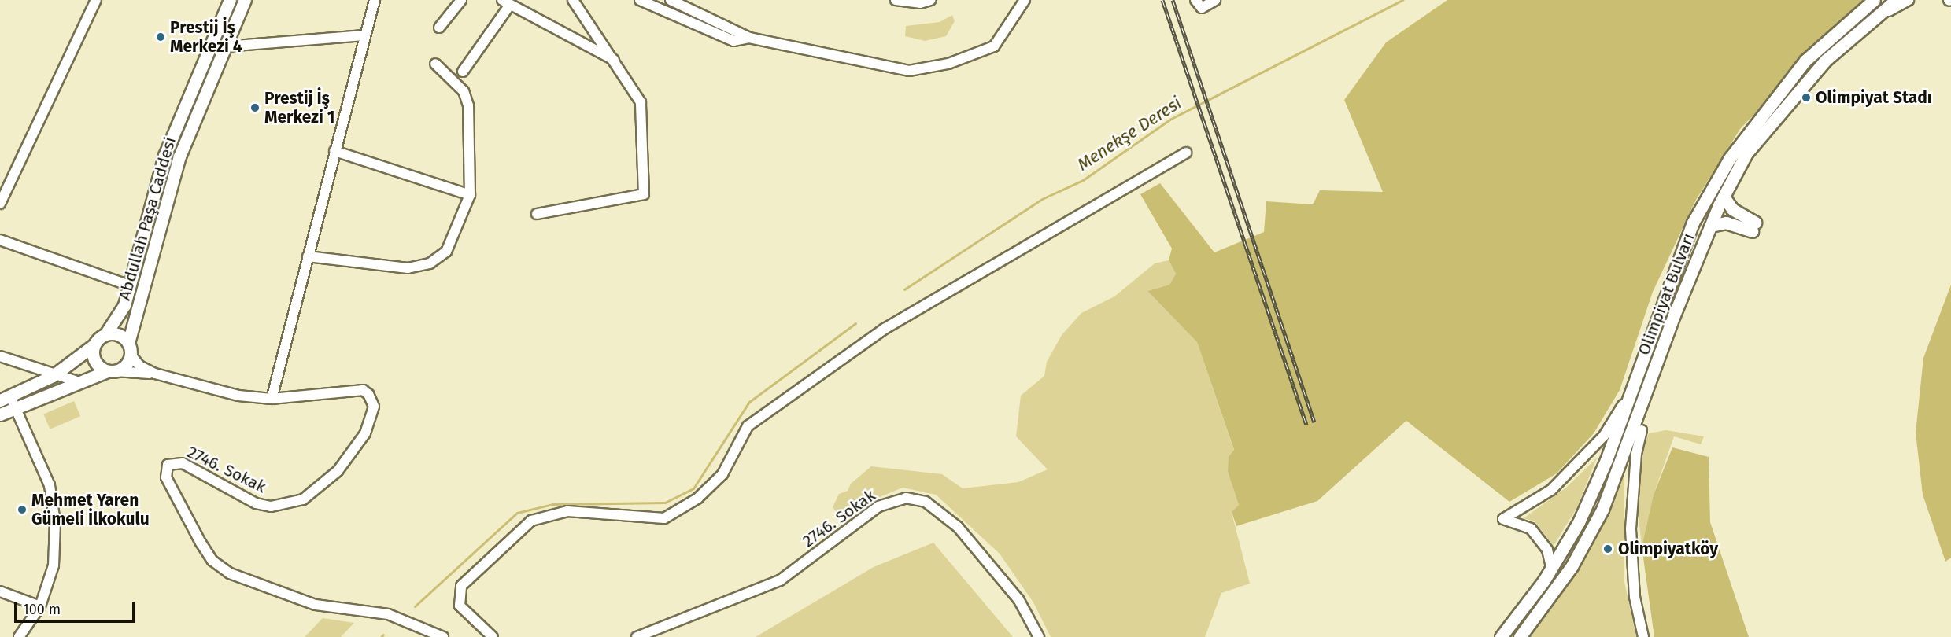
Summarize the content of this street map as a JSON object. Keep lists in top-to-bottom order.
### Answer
{
  "streets": {
    "main road": ["Abdullah Paşa Caddesi", "Olimpiyat Bulvarı"],
    "street": ["2746. Sokak"]
  },
  "water": ["Menekşe Deresi"],
  "places": [
    "Prestij İş Merkezi 4",
    "Olimpiyat Stadı",
    "Prestij İş Merkezi 1",
    "Mehmet Yaren Gümeli İlkokulu",
    "Olimpiyatköy"
  ],
  "scale_bar": "100 m"
}
